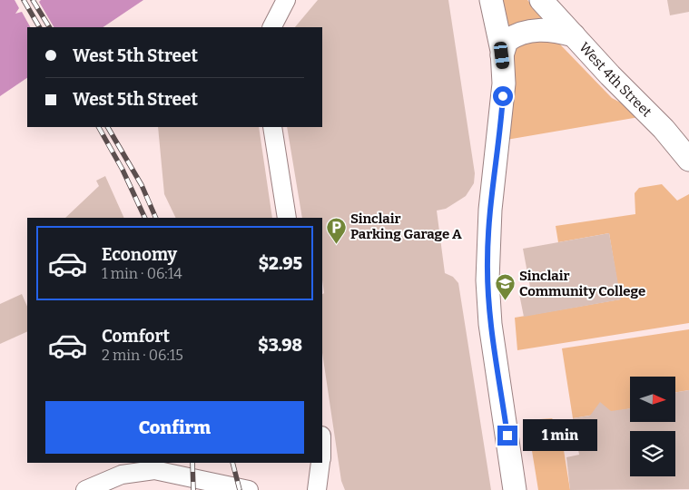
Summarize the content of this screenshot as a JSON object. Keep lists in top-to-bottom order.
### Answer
{
  "streets": {
    "main road": ["West 4th Street"]
  },
  "places": {
    "parking": ["Sinclair Parking Garage A"],
    "school or university": ["Sinclair Community College"]
  },
  "north": "right",
  "page": {
    "banner": ["West 5th Street", "West 5th Street"],
    "list": [
      {
        "name": "Economy",
        "note": "1 min · 06:14",
        "value": "$2.95"
      },
      {
        "name": "Comfort",
        "note": "2 min · 06:15",
        "value": "$3.98"
      }
    ],
    "buttons": "Confirm",
    "bubble": "1 min"
  }
}
